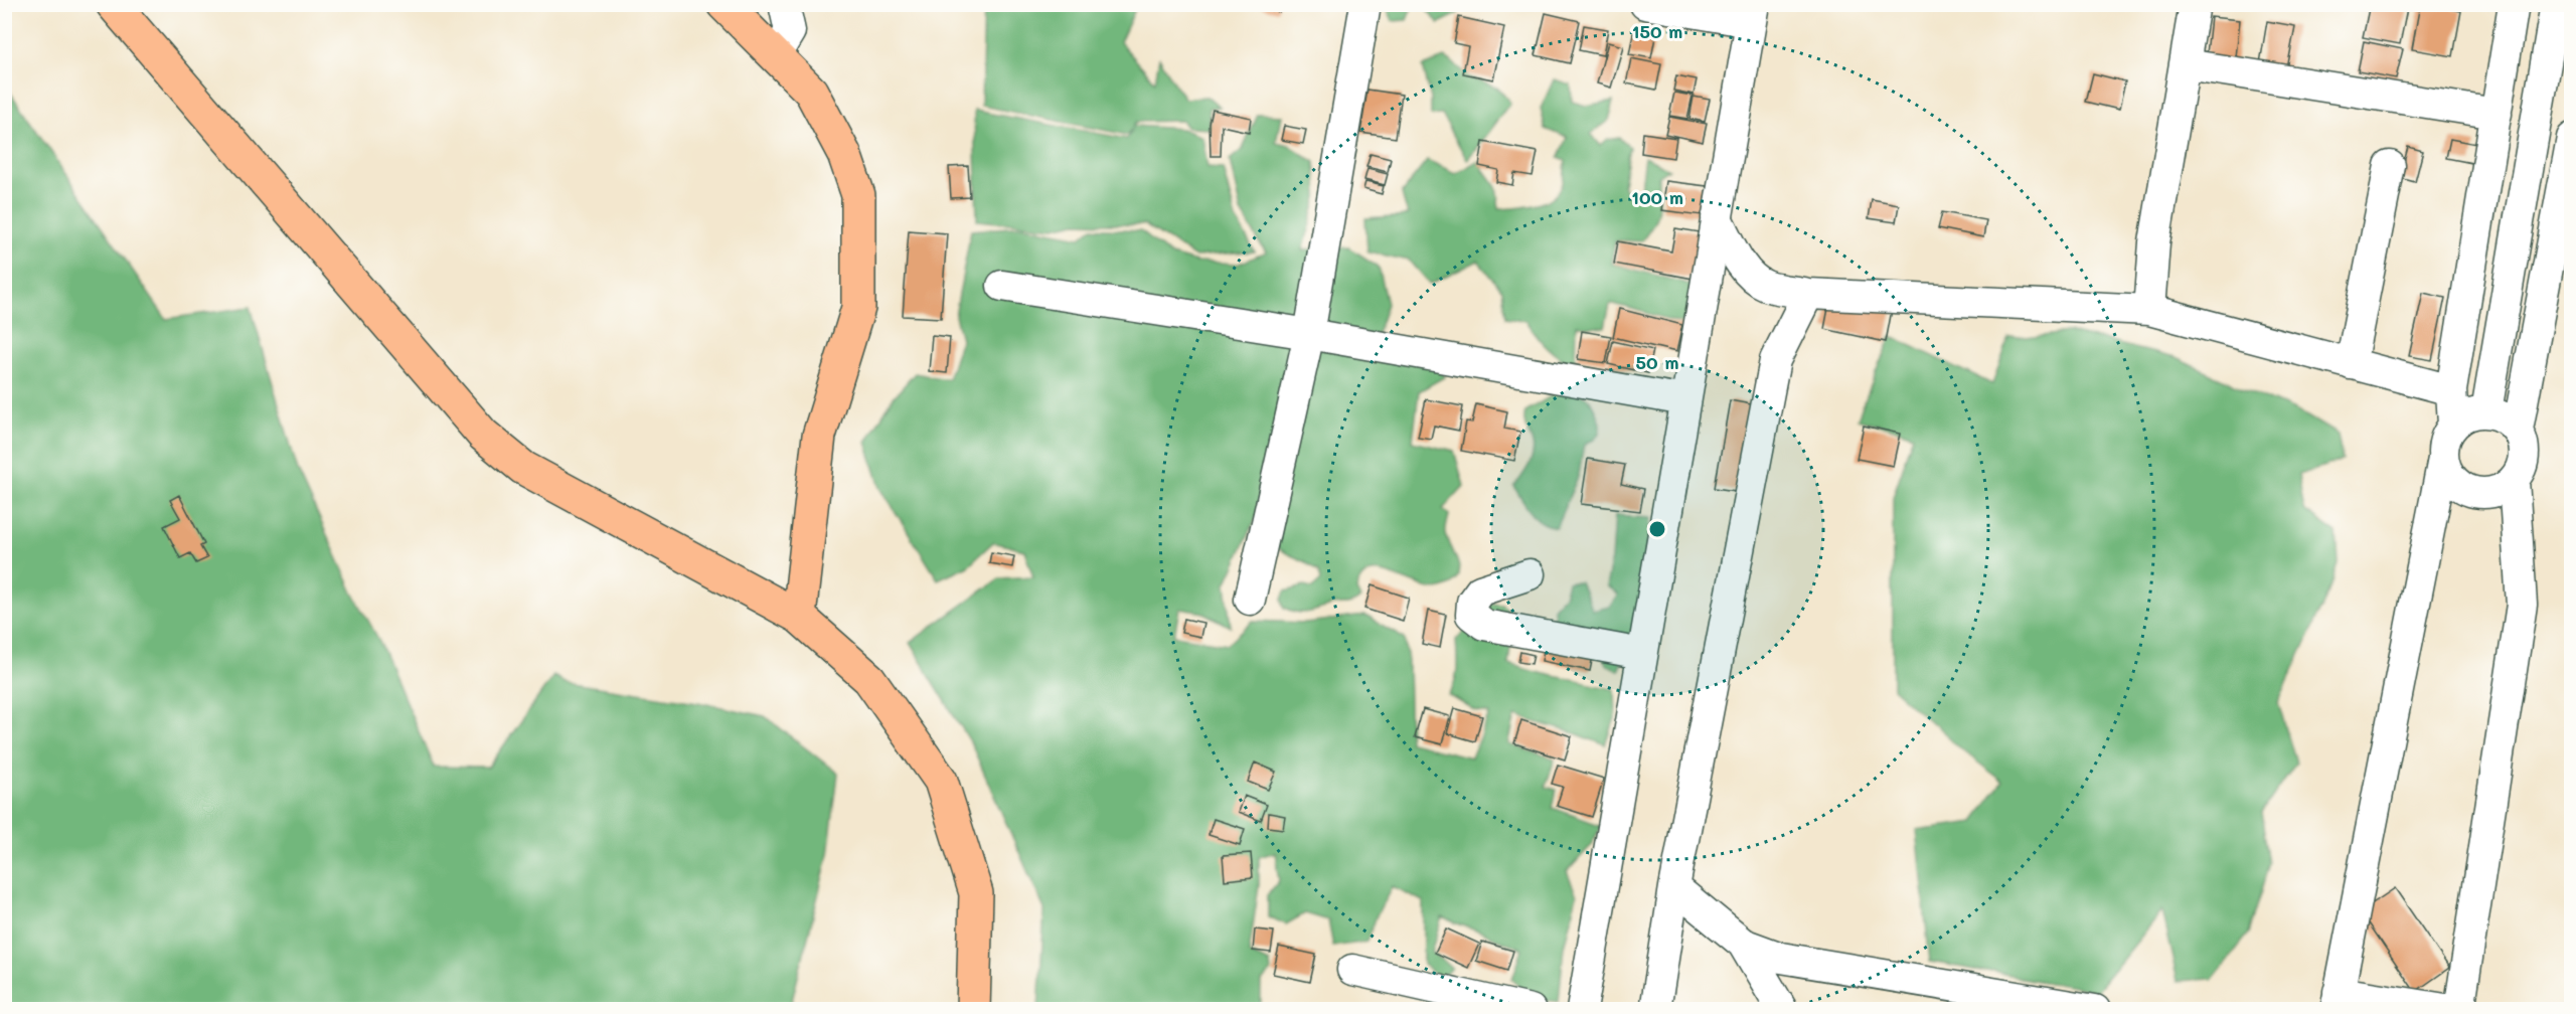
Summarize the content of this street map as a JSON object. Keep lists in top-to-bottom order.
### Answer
{
  "rings": ["150 m", "100 m", "50 m"]
}
